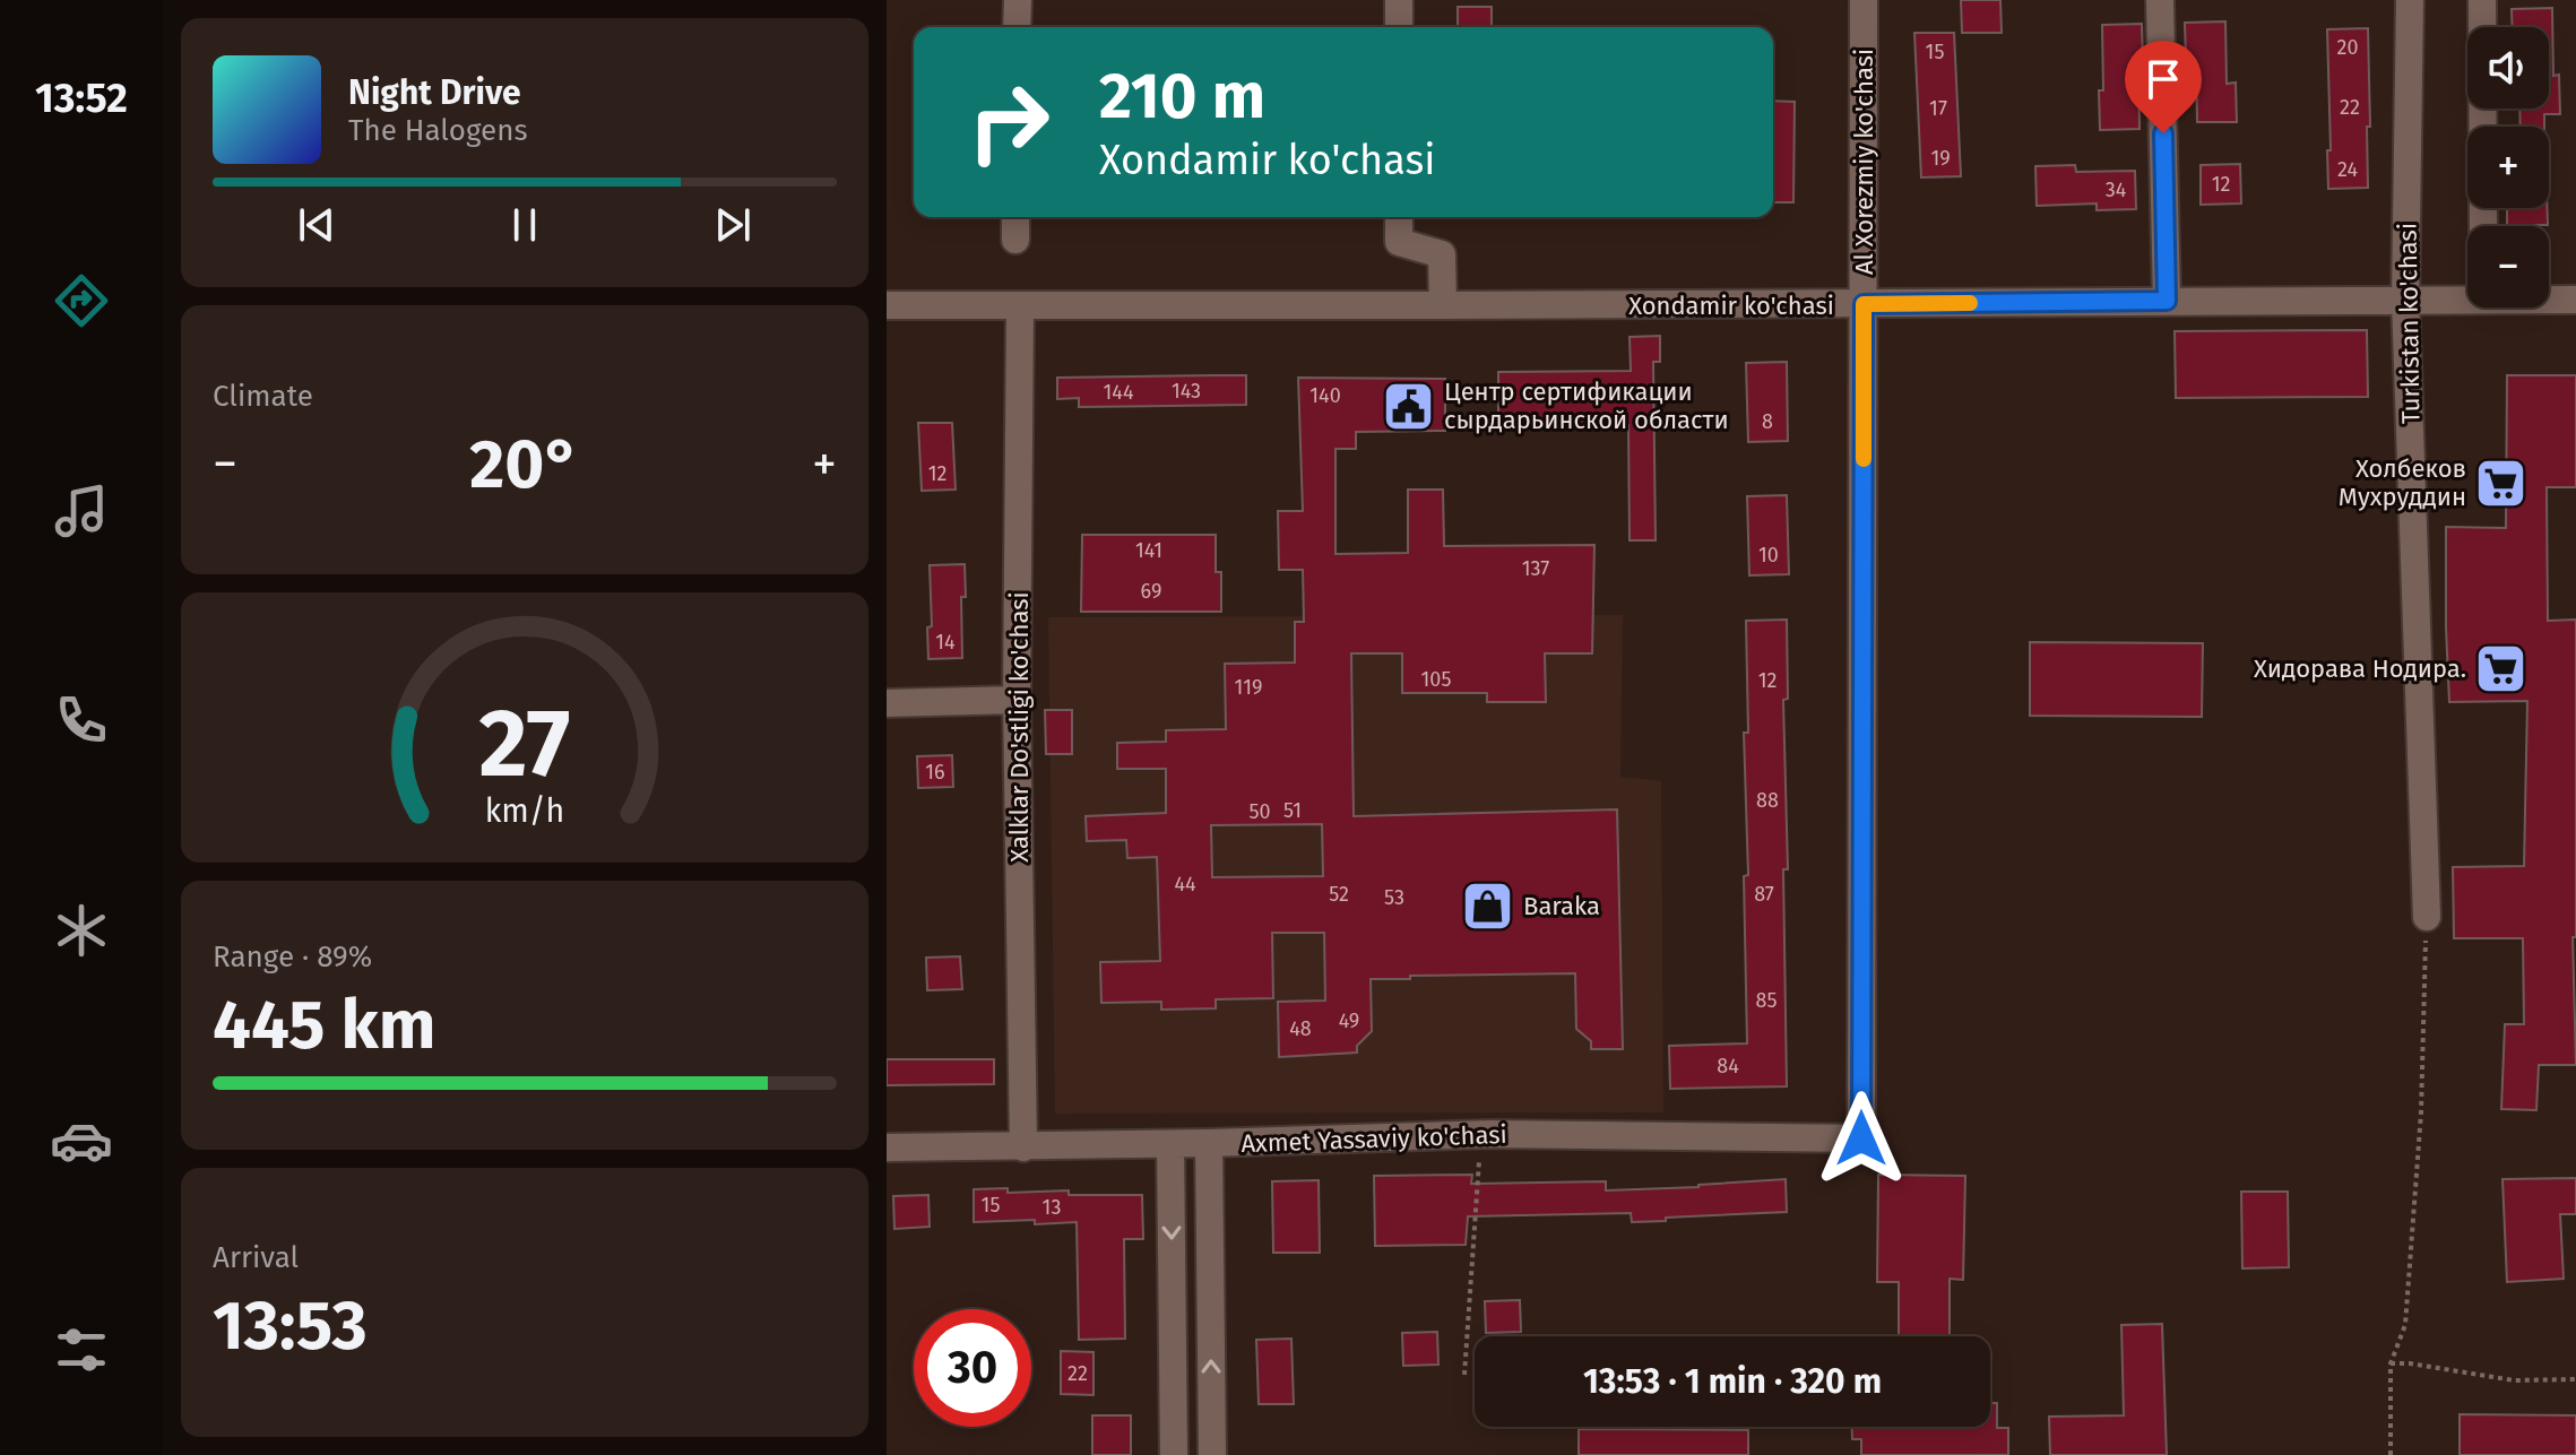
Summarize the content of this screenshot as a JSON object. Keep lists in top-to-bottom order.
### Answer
{
  "streets": {
    "street": [
      "Al Xorezmiy ko'chasi",
      "Xondamir ko'chasi",
      "Turkistan ko'chasi",
      "Xalklar Do'stligi ko'chasi",
      "Axmet Yassaviy ko'chasi"
    ]
  },
  "crossings": [
    ["Al Xorezmiy ko'chasi", "Xondamir ko'chasi"],
    ["Al Xorezmiy ko'chasi", "Axmet Yassaviy ko'chasi"],
    ["Xondamir ko'chasi", "Turkistan ko'chasi"],
    ["Xondamir ko'chasi", "Xalklar Do'stligi ko'chasi"],
    ["Xalklar Do'stligi ko'chasi", "Axmet Yassaviy ko'chasi"]
  ],
  "places": {
    "public building": ["Центр сертификации сырдарьинской области"],
    "supermarket": ["Холбеков Мухруддин", "Хидорава Нодира."],
    "shop": ["Baraka"]
  },
  "house_numbers": [
    "20",
    "15",
    "22",
    "17",
    "19",
    "24",
    "12",
    "34",
    "143",
    "144",
    "140",
    "8",
    "12",
    "141",
    "10",
    "137",
    "69",
    "14",
    "105",
    "12",
    "119",
    "16",
    "88",
    "51",
    "50",
    "44",
    "52",
    "87",
    "53",
    "85",
    "49",
    "48",
    "84",
    "15",
    "13",
    "22"
  ],
  "page": {
    "tabs": "13:52",
    "map_buttons": ["+", "−"],
    "turn": ["210 m", "Xondamir ko'chasi"],
    "song": ["Night Drive", "The Halogens"],
    "tile": [
      "Climate",
      ["Range · 89%", "445 km"],
      ["Arrival", "13:53"]
    ],
    "heat": ["−", "20°", "+"],
    "limit": "30",
    "trip": "13:53 · 1 min · 320 m",
    "gauge": ["27", "km/h"]
  }
}
